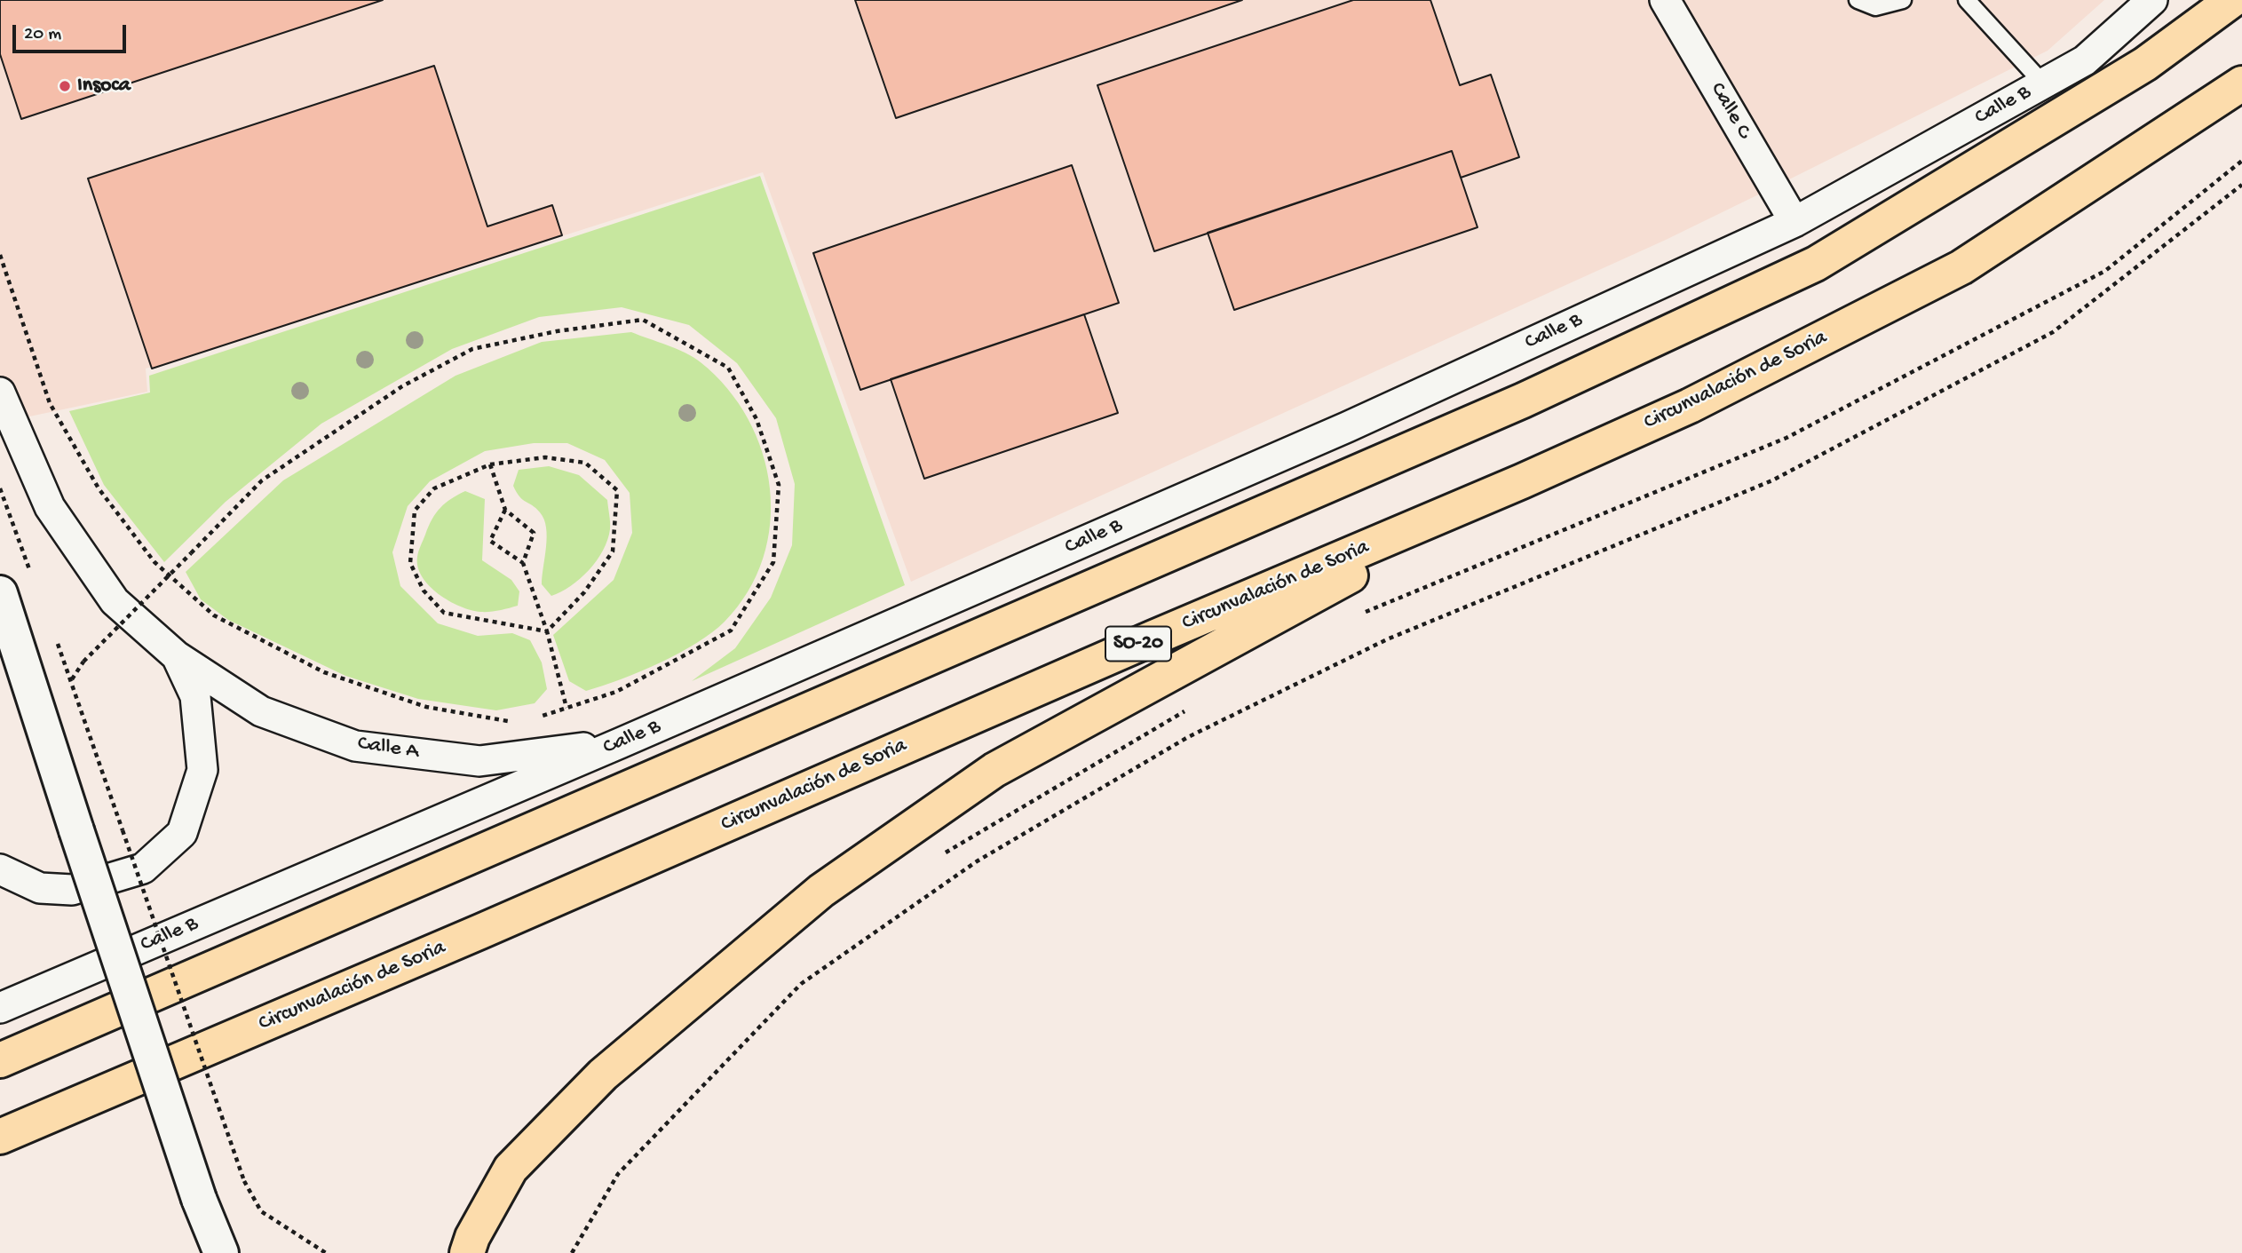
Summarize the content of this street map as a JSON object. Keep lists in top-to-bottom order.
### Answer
{
  "streets": {
    "highway": ["Circunvalación de Soria", "SO-20"],
    "street": ["Calle B", "Calle C", "Calle A"]
  },
  "crossings": [
    ["Calle B", "Calle C"],
    ["Calle B", "Calle A"]
  ],
  "places": ["Insoca"],
  "scale_bar": "20 m"
}
